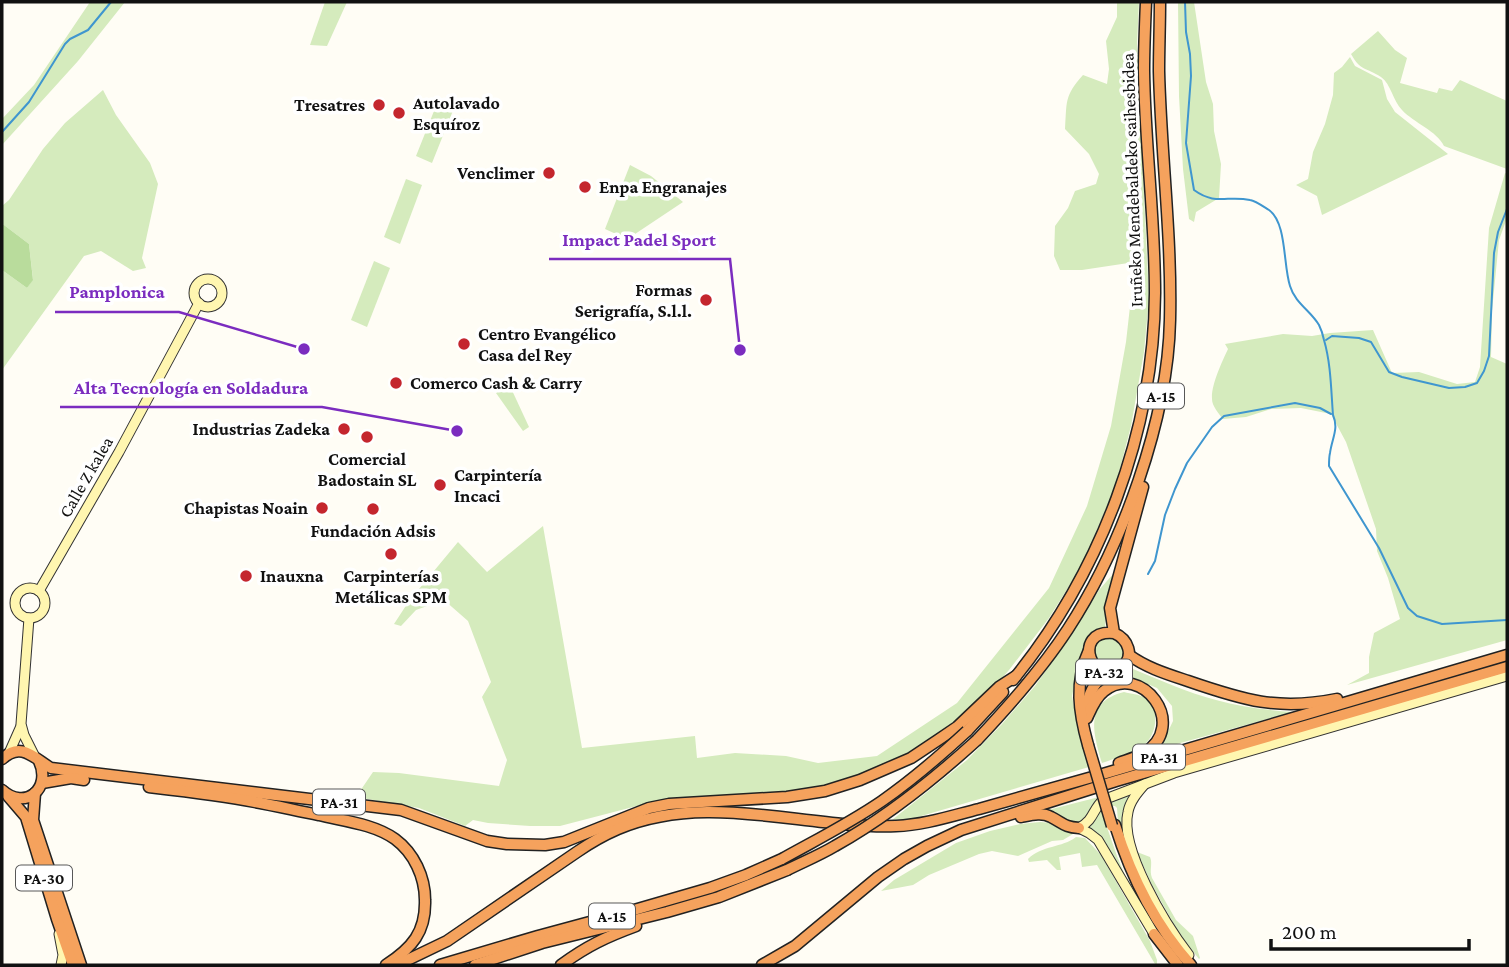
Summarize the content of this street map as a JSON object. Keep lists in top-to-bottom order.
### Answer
{
  "streets": {
    "highway": [
      "Iruñeko Mendebaldeko saihesbidea",
      "A-15",
      "PA-32",
      "PA-31",
      "PA-30"
    ],
    "street": ["Calle Z kalea"]
  },
  "places": [
    "Tresatres",
    "Autolavado Esquíroz",
    "Venclimer",
    "Enpa Engranajes",
    "Formas Serigrafía, S.l.l.",
    "Centro Evangélico Casa del Rey",
    "Pamplonica",
    "Impact Padel Sport",
    "Comerco Cash & Carry",
    "Industrias Zadeka",
    "Alta Tecnología en Soldadura",
    "Comercial Badostain SL",
    "Carpintería Incaci",
    "Chapistas Noain",
    "Fundación Adsis",
    "Carpinterías Metálicas SPM",
    "Inauxna"
  ],
  "scale_bar": "200 m"
}
